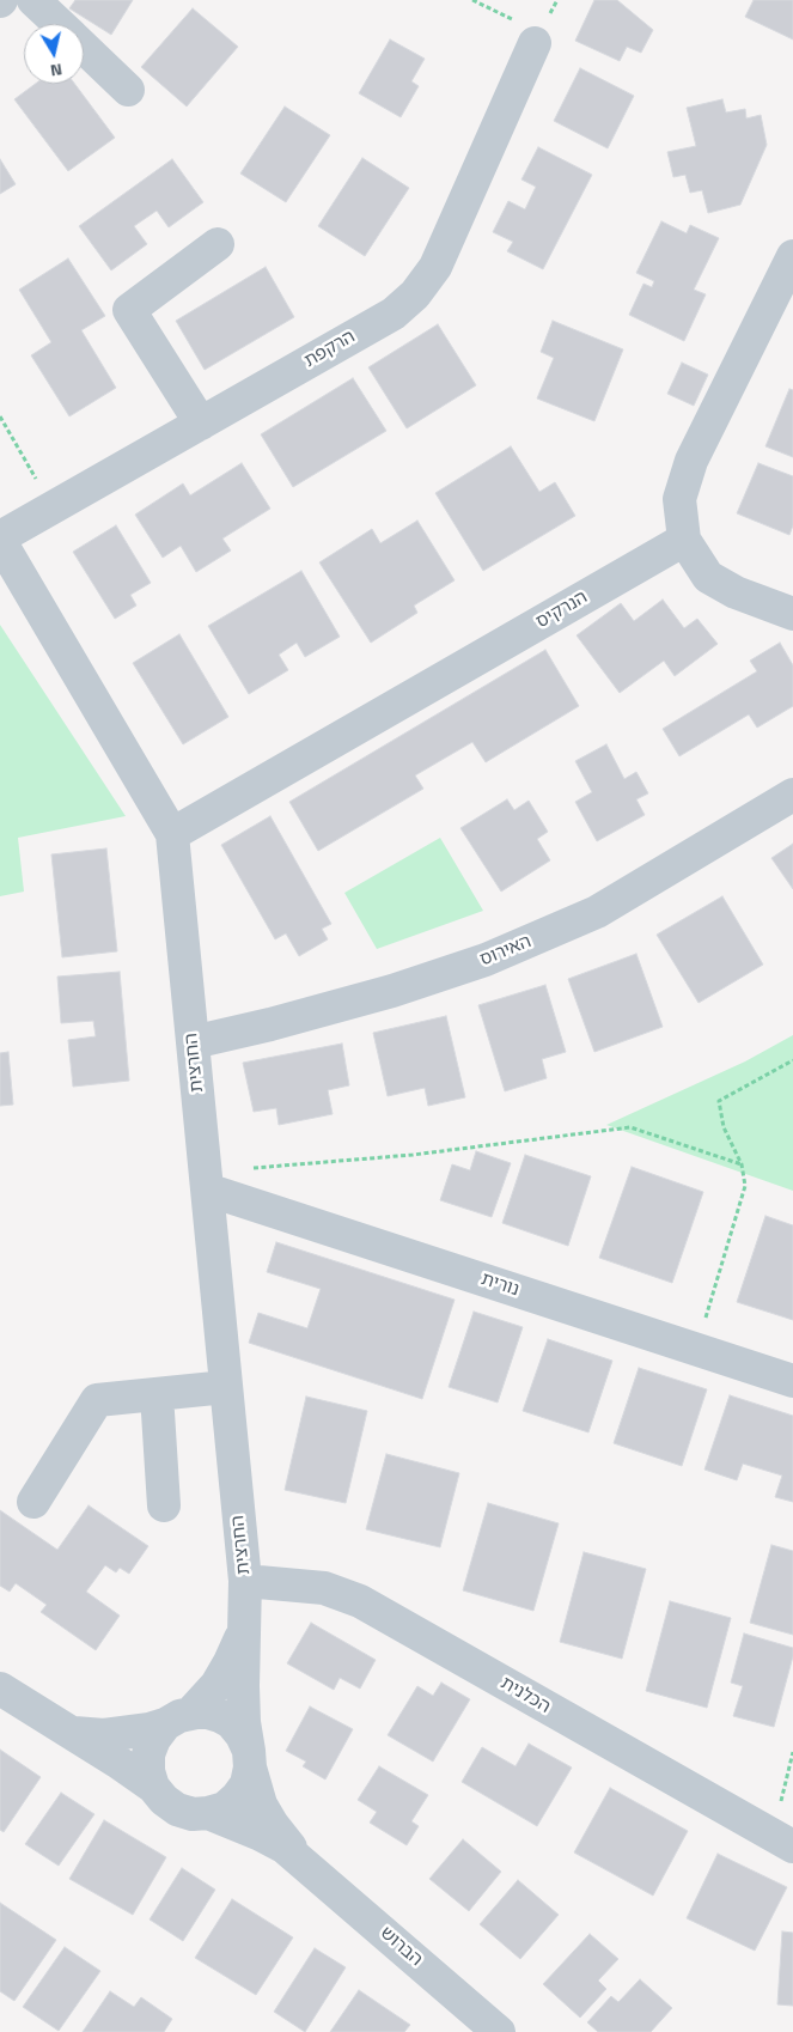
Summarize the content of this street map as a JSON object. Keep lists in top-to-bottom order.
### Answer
{
  "streets": {
    "street": [
      "הרקפת",
      "הנרקיס",
      "האירוס",
      "החרצית",
      "נורית",
      "הכלנית",
      "הברוש"
    ]
  },
  "crossings": [
    ["הרקפת", "החרצית"],
    ["הנרקיס", "החרצית"],
    ["האירוס", "החרצית"],
    ["החרצית", "נורית"],
    ["החרצית", "הכלנית"],
    ["החרצית", "הברוש"]
  ],
  "north": "bottom"
}
